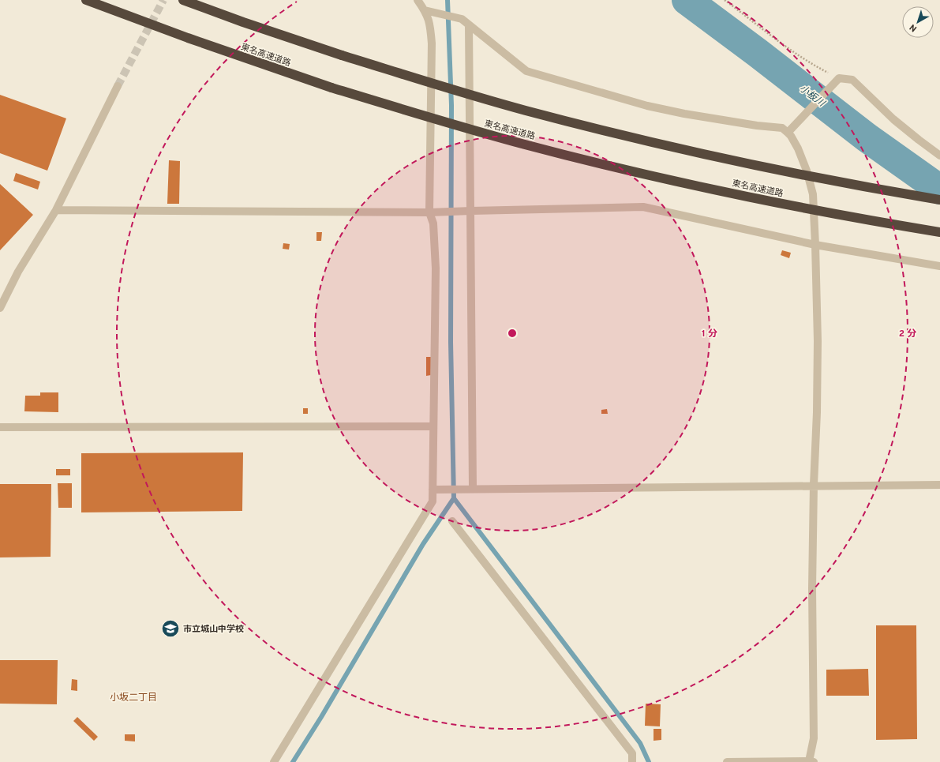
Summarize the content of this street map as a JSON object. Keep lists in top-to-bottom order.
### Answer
{
  "streets": {
    "highway": ["東名高速道路"]
  },
  "districts": ["小坂二丁目"],
  "water": ["小板川"],
  "places": {
    "school or university": ["市立城山中学校"]
  },
  "north": "bottom left",
  "rings": ["1 分", "2 分"]
}
